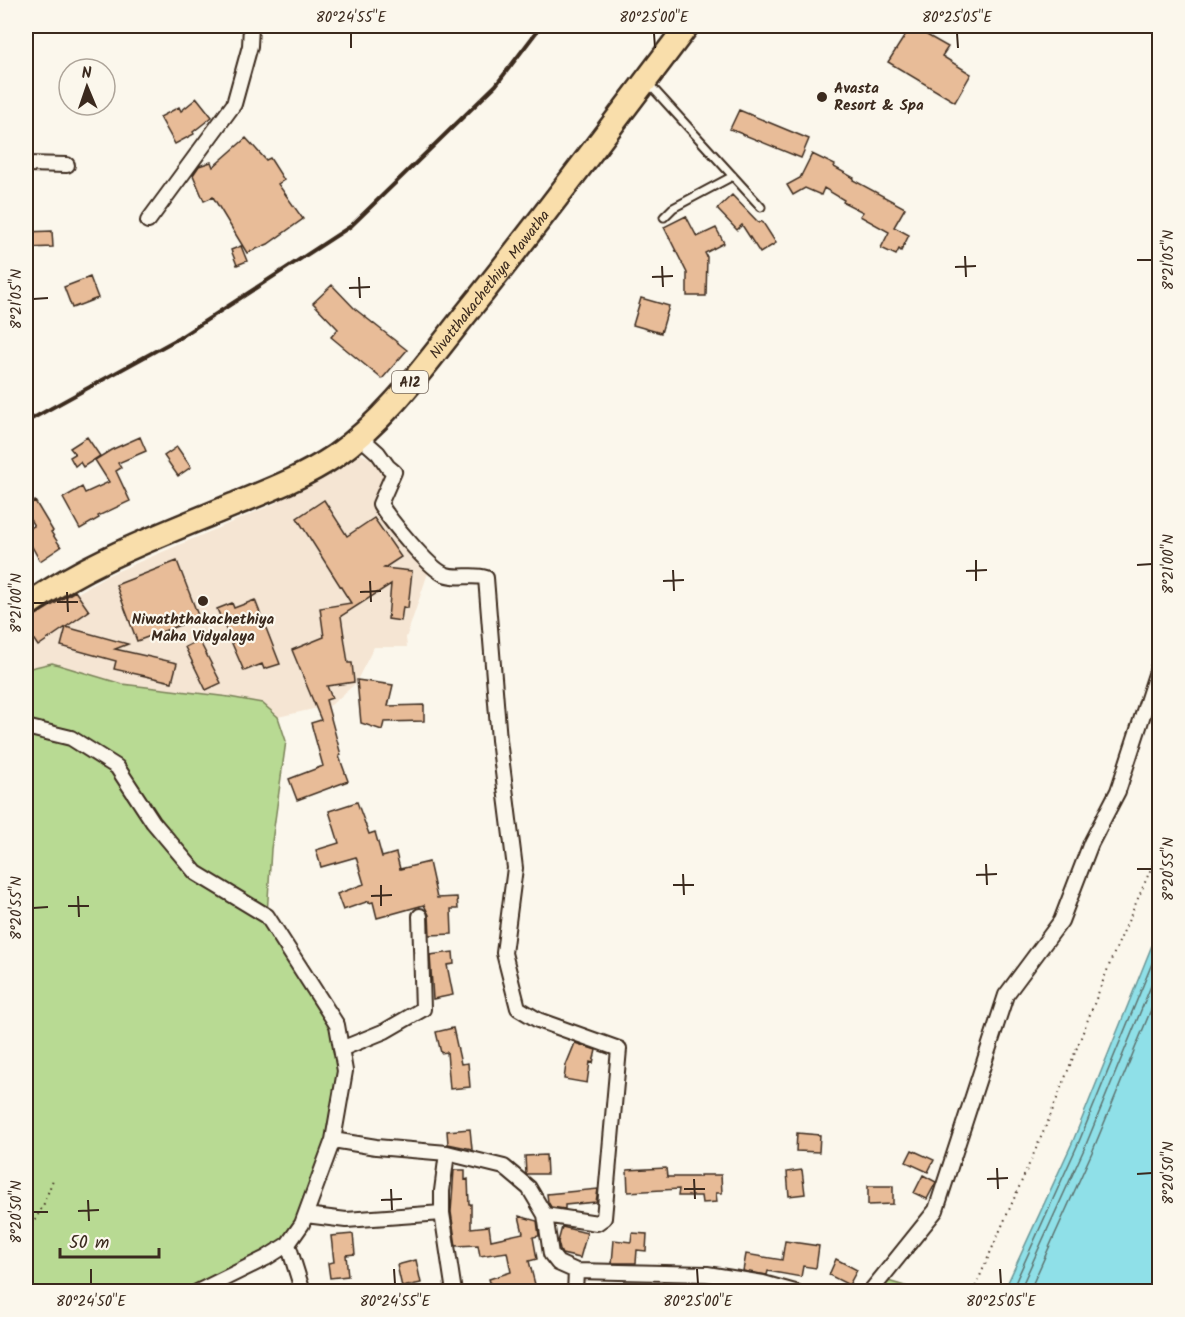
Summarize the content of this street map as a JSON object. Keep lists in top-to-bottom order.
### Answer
{
  "streets": {
    "highway": ["Nivatthakachethiya Mawatha", "A12"]
  },
  "places": ["Avasta Resort & Spa", "Niwaththakachethiya Maha Vidyalaya"],
  "scale_bar": "50 m",
  "north": "top",
  "coordinates": [
    "80°24'55\"E",
    "80°25'00\"E",
    "80°25'05\"E",
    "8°21'05\"N",
    "8°21'00\"N",
    "8°20'55\"N",
    "8°20'50\"N",
    "80°24'50\"E"
  ]
}
